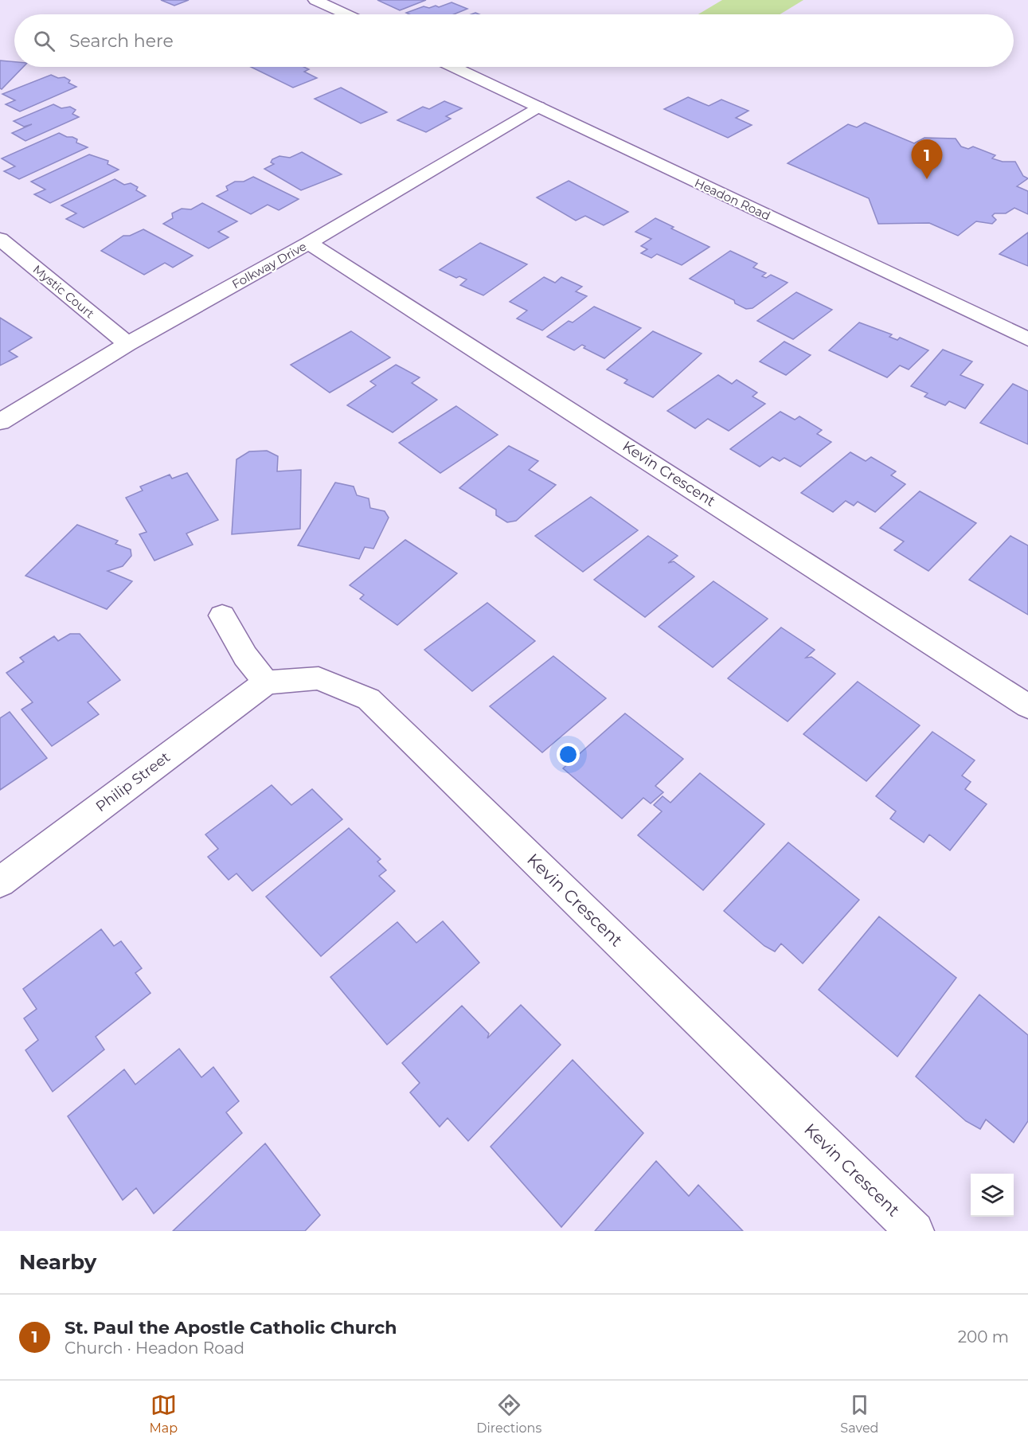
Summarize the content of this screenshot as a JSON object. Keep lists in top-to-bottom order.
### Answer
{
  "streets": {
    "street": [
      "Headon Road",
      "Folkway Drive",
      "Mystic Court",
      "Kevin Crescent",
      "Philip Street"
    ]
  },
  "crossings": [
    ["Headon Road", "Folkway Drive"],
    ["Folkway Drive", "Mystic Court"],
    ["Folkway Drive", "Kevin Crescent"],
    ["Kevin Crescent", "Philip Street"]
  ],
  "page": {
    "search": "Search here",
    "pins": "1",
    "heading": "Nearby",
    "list": [
      {
        "mark": "1",
        "name": "St. Paul the Apostle Catholic Church",
        "note": "Church · Headon Road",
        "value": "200 m"
      }
    ],
    "nav": ["Map", "Directions", "Saved"]
  }
}
